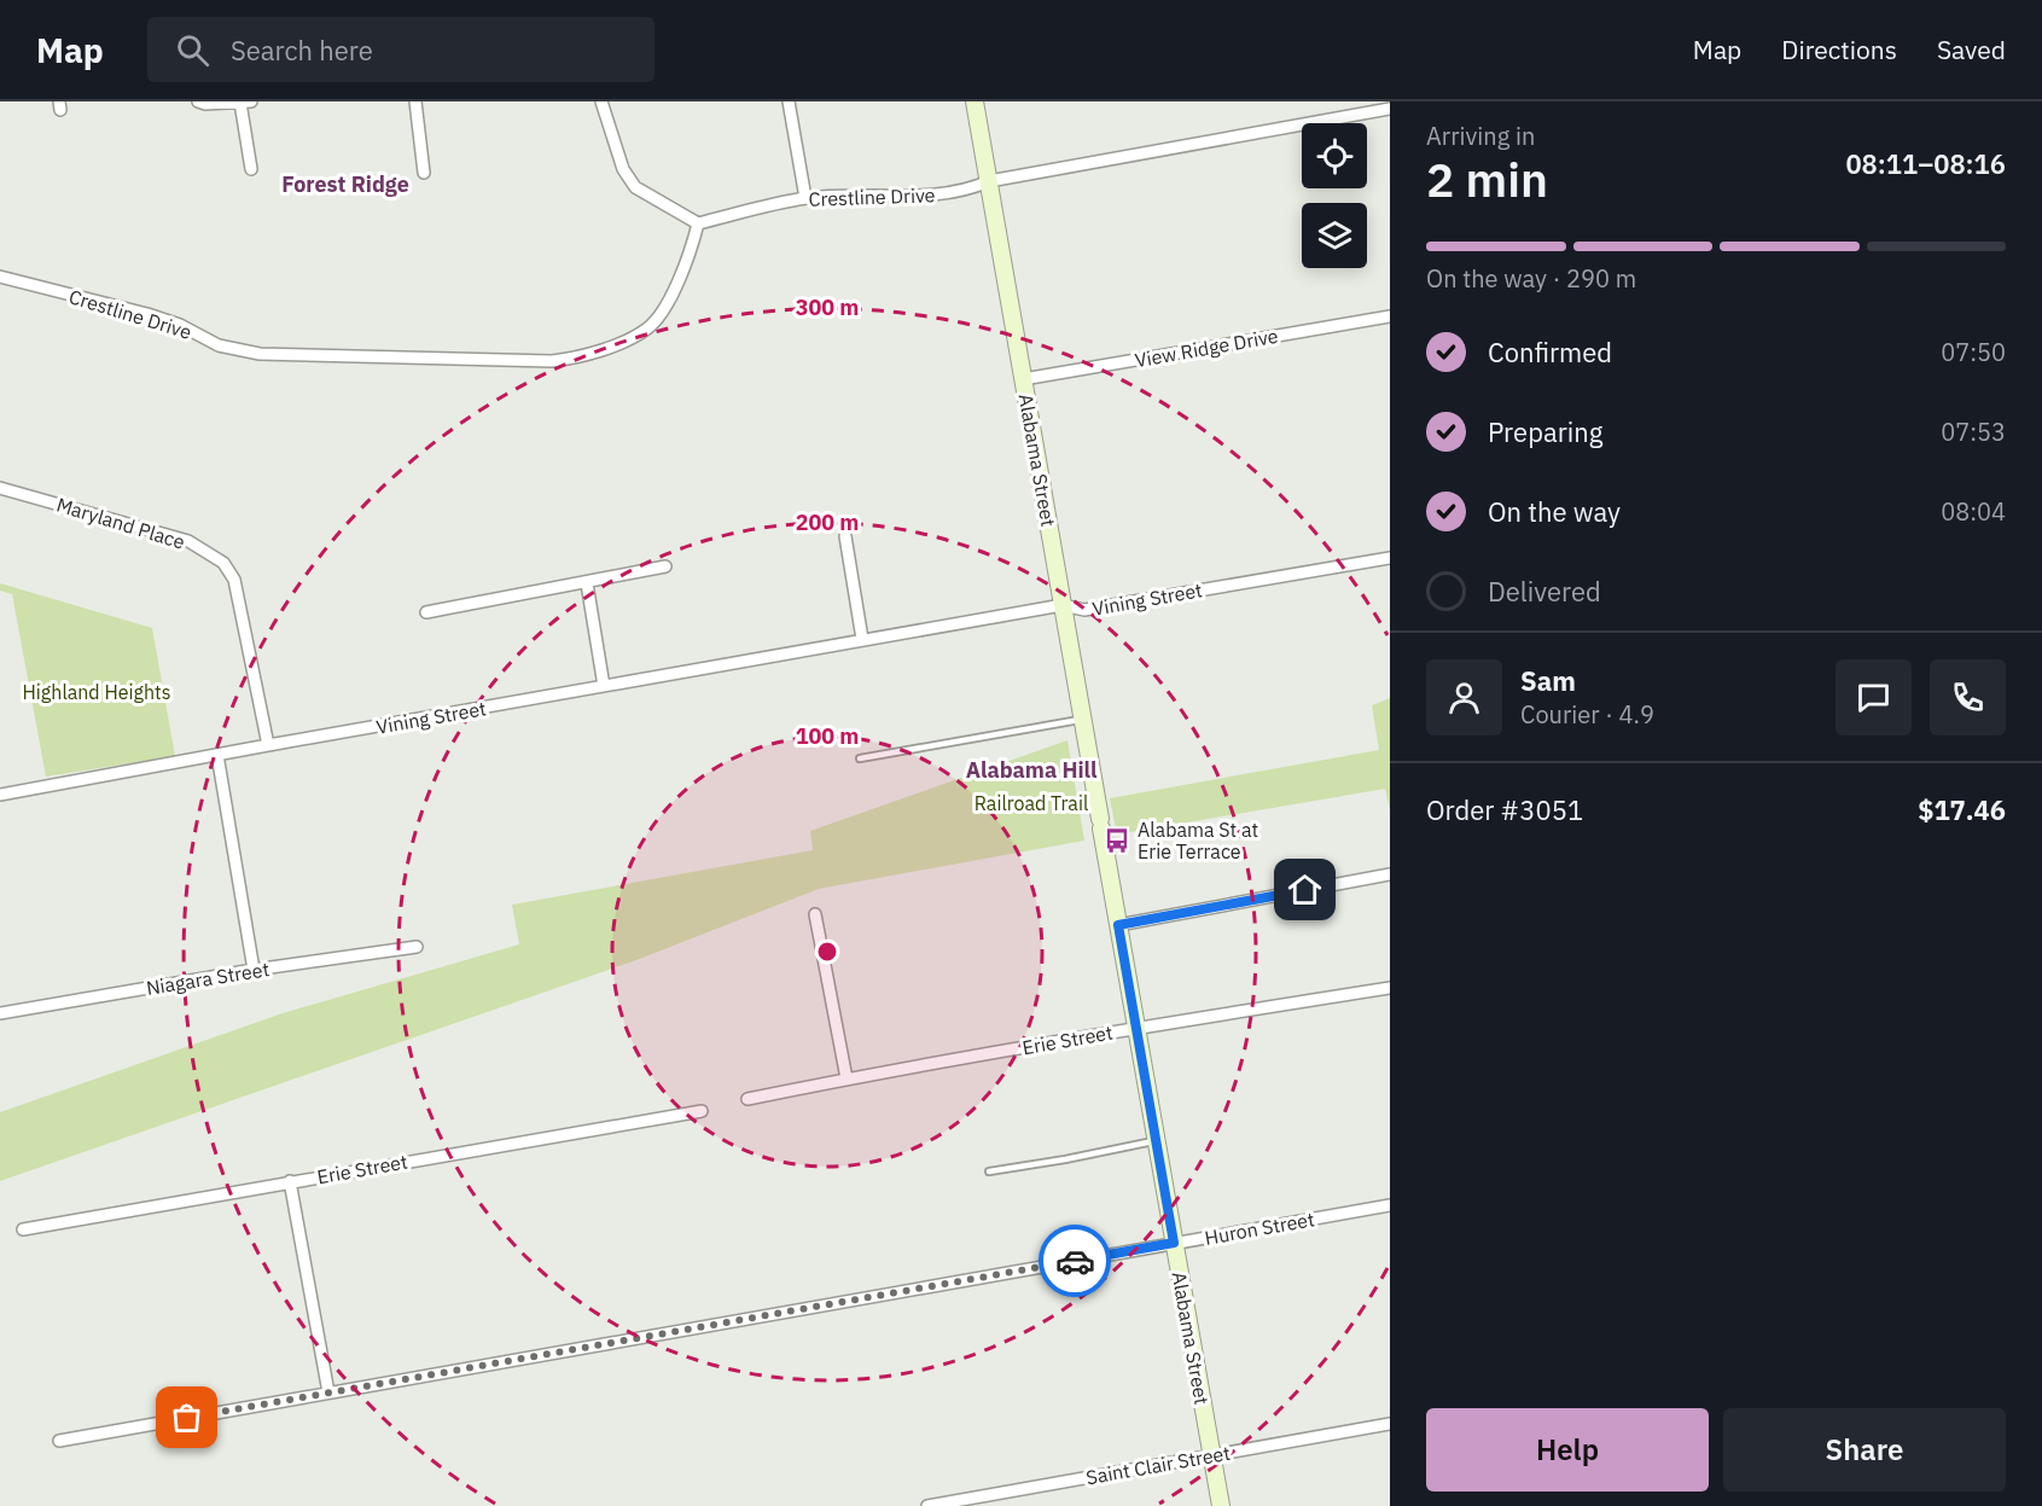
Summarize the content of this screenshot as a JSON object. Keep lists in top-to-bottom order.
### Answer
{
  "streets": {
    "main road": ["Alabama Street"],
    "street": [
      "Crestline Drive",
      "View Ridge Drive",
      "Maryland Place",
      "Vining Street",
      "Niagara Street",
      "Erie Street",
      "Huron Street",
      "Saint Clair Street"
    ]
  },
  "crossings": [
    ["Crestline Drive", "Alabama Street"],
    ["View Ridge Drive", "Alabama Street"],
    ["Alabama Street", "Vining Street"],
    ["Alabama Street", "Erie Street"],
    ["Alabama Street", "Huron Street"],
    ["Alabama Street", "Saint Clair Street"],
    ["Maryland Place", "Vining Street"]
  ],
  "districts": ["Forest Ridge", "Alabama Hill"],
  "parks": ["Highland Heights", "Railroad Trail"],
  "places": {
    "bus stop": ["Alabama St at Erie Terrace"]
  },
  "page": {
    "header": "Map",
    "search": "Search here",
    "nav": ["Map", "Directions", "Saved"],
    "heading": ["2 min", "Arriving in", "08:11–08:16"],
    "panel": [
      "Sam",
      "Courier · 4.9",
      "Order #3051",
      "$17.46"
    ],
    "bar": "On the way · 290 m",
    "list": [
      ["Confirmed", "07:50"],
      ["Preparing", "07:53"],
      ["On the way", "08:04"],
      "Delivered"
    ],
    "buttons": ["Help", "Share"]
  },
  "rings": ["300 m", "200 m", "100 m"]
}
